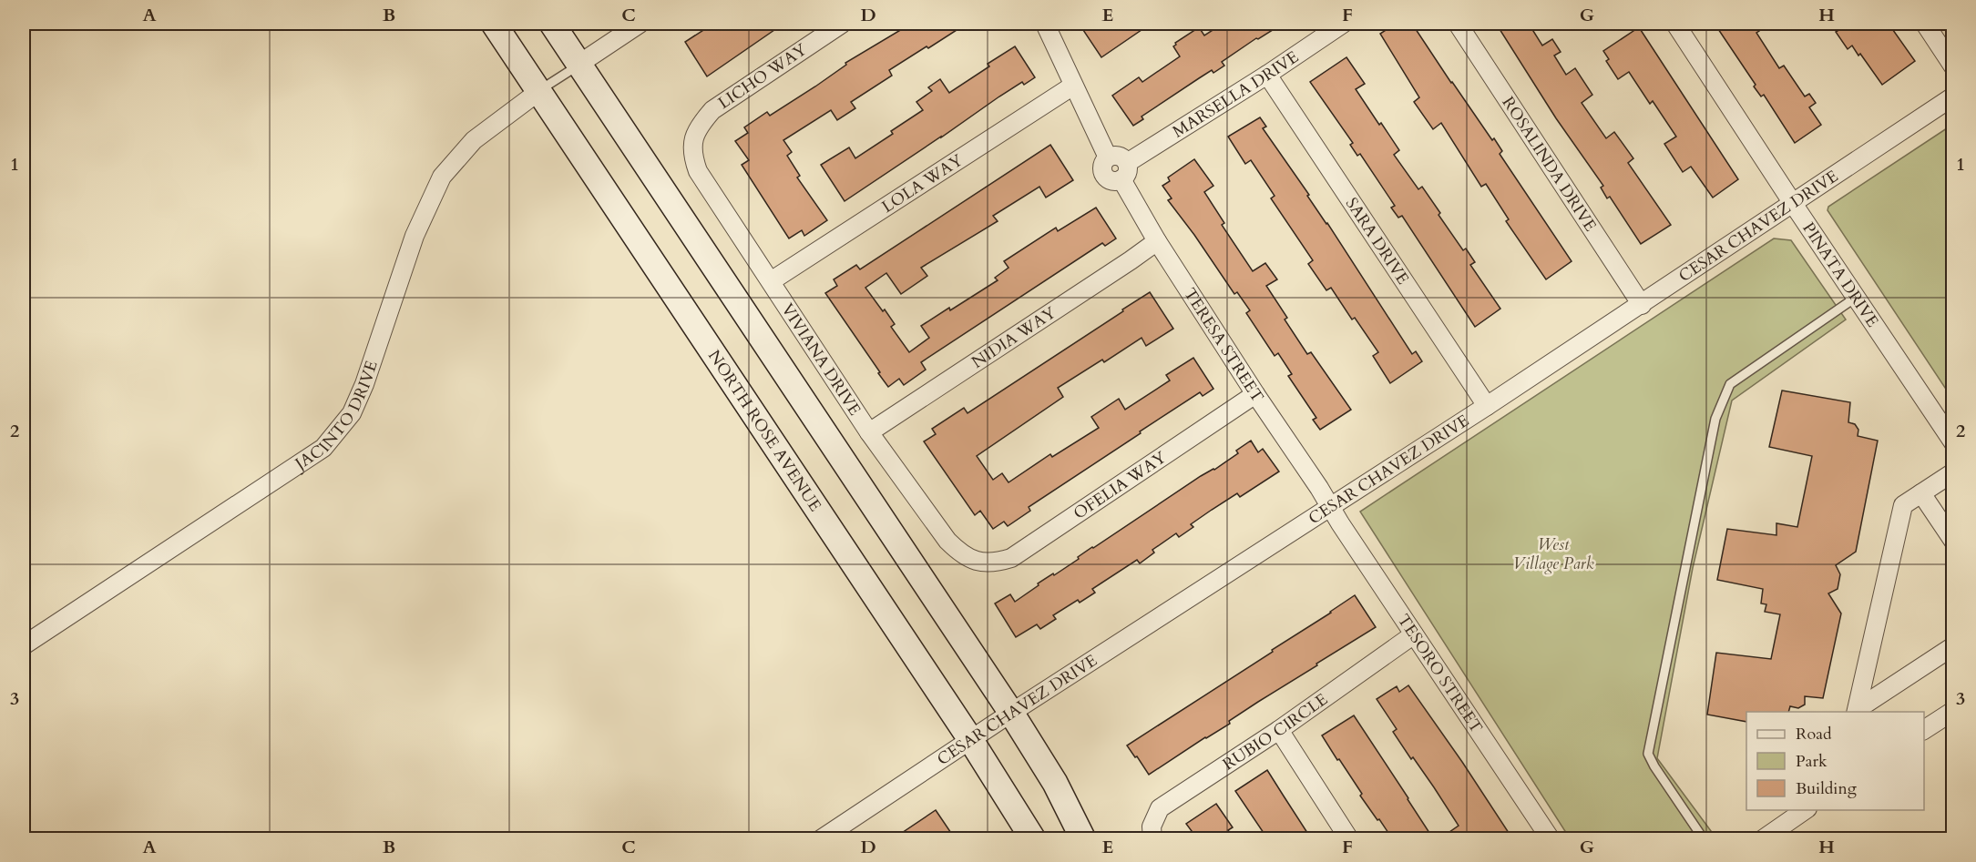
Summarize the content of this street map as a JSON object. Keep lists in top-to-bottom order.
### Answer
{
  "streets": {
    "main road": ["NORTH ROSE AVENUE"],
    "street": [
      "LICHO WAY",
      "MARSELLA DRIVE",
      "ROSALINDA DRIVE",
      "LOLA WAY",
      "CESAR CHAVEZ DRIVE",
      "SARA DRIVE",
      "PINATA DRIVE",
      "NIDIA WAY",
      "TERESA STREET",
      "VIVIANA DRIVE",
      "JACINTO DRIVE",
      "OFELIA WAY",
      "TESORO STREET",
      "RUBIO CIRCLE"
    ]
  },
  "crossings": [
    ["LICHO WAY", "VIVIANA DRIVE"],
    ["MARSELLA DRIVE", "SARA DRIVE"],
    ["MARSELLA DRIVE", "TERESA STREET"],
    ["ROSALINDA DRIVE", "CESAR CHAVEZ DRIVE"],
    ["LOLA WAY", "VIVIANA DRIVE"],
    ["CESAR CHAVEZ DRIVE", "SARA DRIVE"],
    ["CESAR CHAVEZ DRIVE", "PINATA DRIVE"],
    ["CESAR CHAVEZ DRIVE", "TERESA STREET"],
    ["CESAR CHAVEZ DRIVE", "NORTH ROSE AVENUE"],
    ["CESAR CHAVEZ DRIVE", "TESORO STREET"],
    ["NIDIA WAY", "TERESA STREET"],
    ["NIDIA WAY", "VIVIANA DRIVE"],
    ["TERESA STREET", "OFELIA WAY"],
    ["TERESA STREET", "TESORO STREET"],
    ["VIVIANA DRIVE", "OFELIA WAY"],
    ["JACINTO DRIVE", "NORTH ROSE AVENUE"],
    ["TESORO STREET", "RUBIO CIRCLE"]
  ],
  "parks": ["West Village Park"],
  "legend": ["Road", "Park", "Building"],
  "grid": {
    "columns": [
      "A",
      "B",
      "C",
      "D",
      "E",
      "F",
      "G",
      "H"
    ],
    "rows": ["1", "2", "3"]
  }
}
